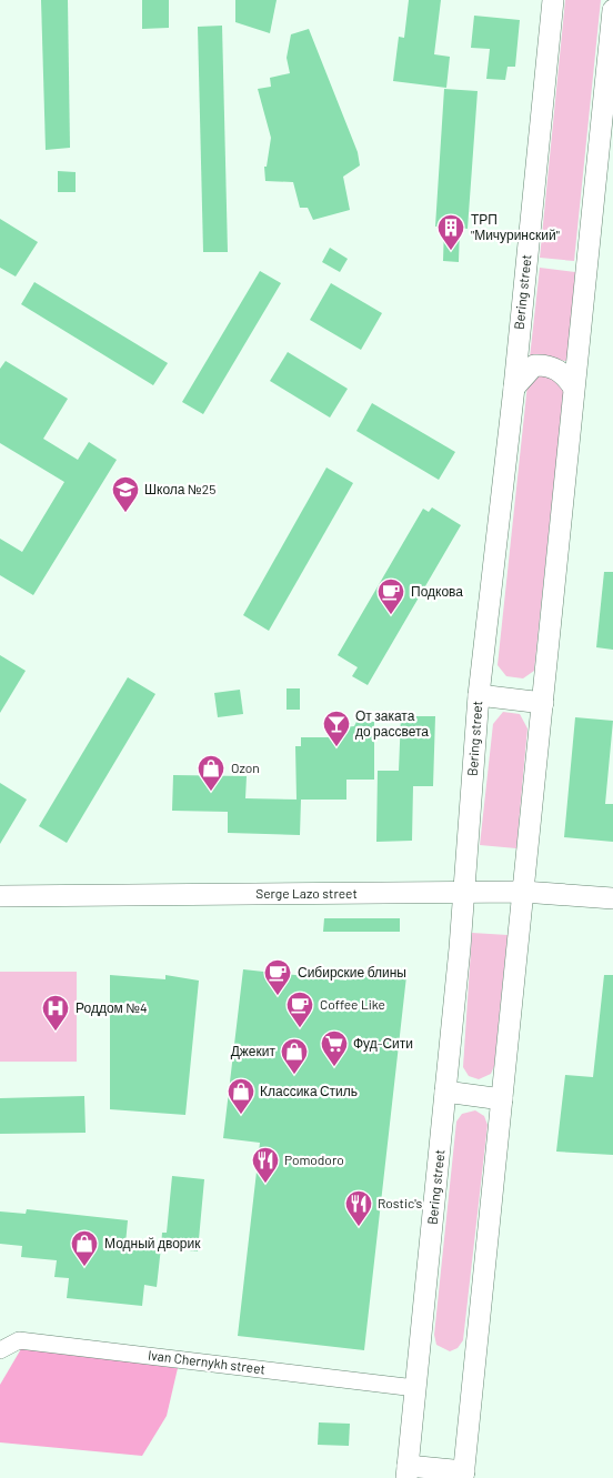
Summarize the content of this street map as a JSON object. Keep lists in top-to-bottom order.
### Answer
{
  "streets": {
    "street": ["Bering street", "Serge Lazo street", "Ivan Chernykh street"]
  },
  "crossings": [
    ["Bering street", "Serge Lazo street"],
    ["Bering street", "Ivan Chernykh street"]
  ],
  "places": {
    "building": ["ТРП \"Мичуринский\""],
    "school or university": ["Школа №25"],
    "cafe": ["Подкова", "Сибирские блины", "Coffee Like"],
    "bar": ["От заката до рассвета"],
    "shop": [
      "Ozon",
      "Джекит",
      "Классика Стиль",
      "Модный дворик"
    ],
    "hospital": ["Роддом №4"],
    "supermarket": ["Фуд-Сити"],
    "restaurant": ["Pomodoro", "Rostic's"]
  }
}
